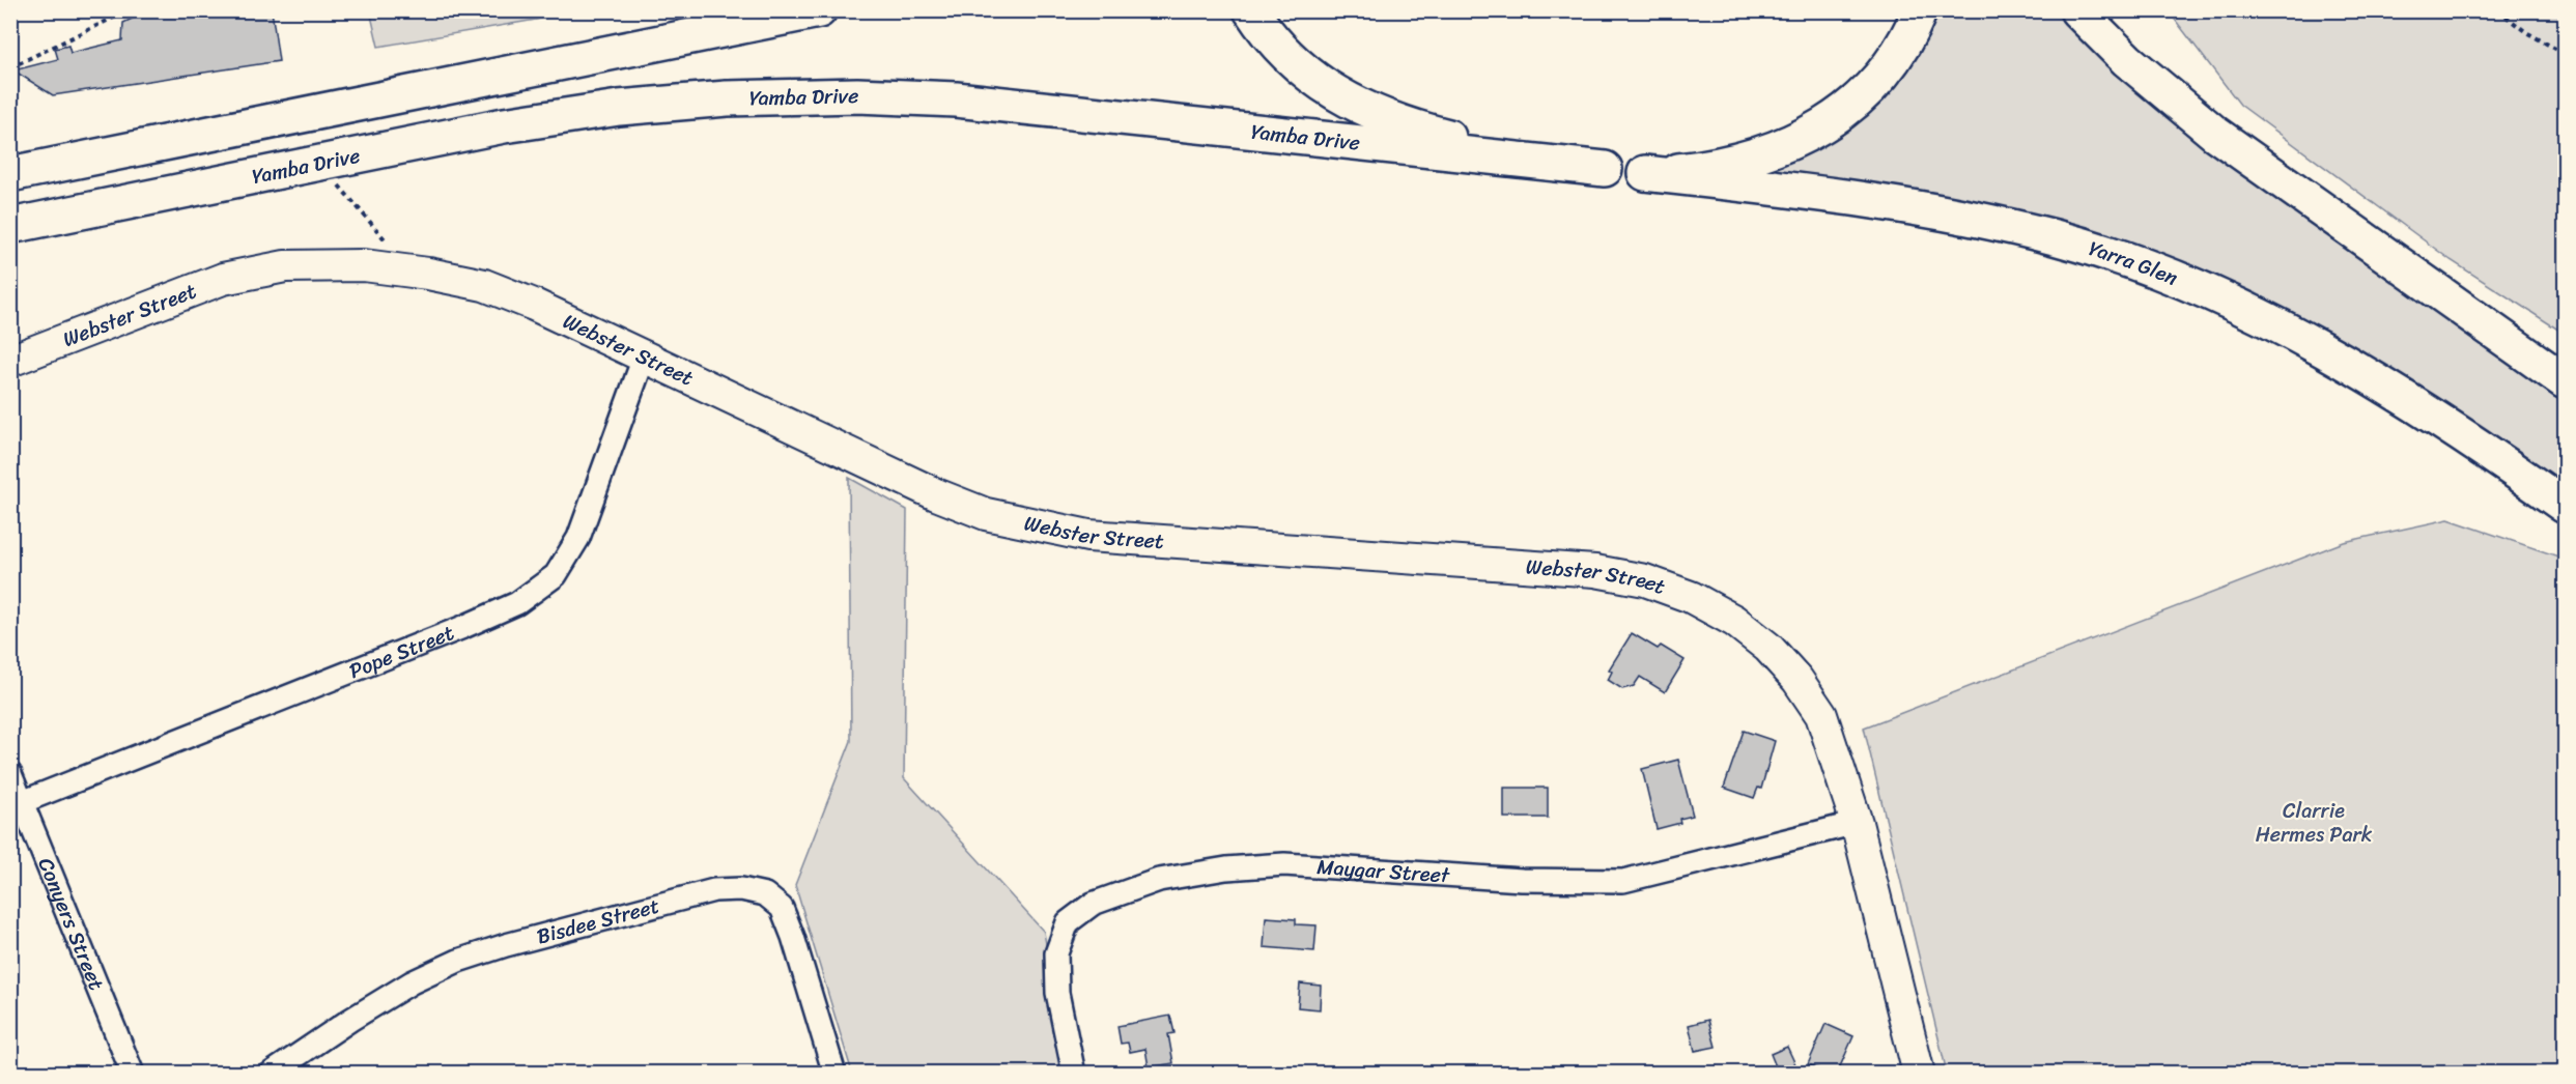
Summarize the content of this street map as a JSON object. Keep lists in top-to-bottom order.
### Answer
{
  "streets": {
    "main road": ["Yamba Drive", "Yarra Glen"],
    "street": [
      "Webster Street",
      "Pope Street",
      "Maygar Street",
      "Bisdee Street",
      "Conyers Street"
    ]
  },
  "crossings": [
    ["Webster Street", "Pope Street"],
    ["Webster Street", "Maygar Street"],
    ["Pope Street", "Conyers Street"]
  ],
  "parks": ["Clarrie Hermes Park"]
}
